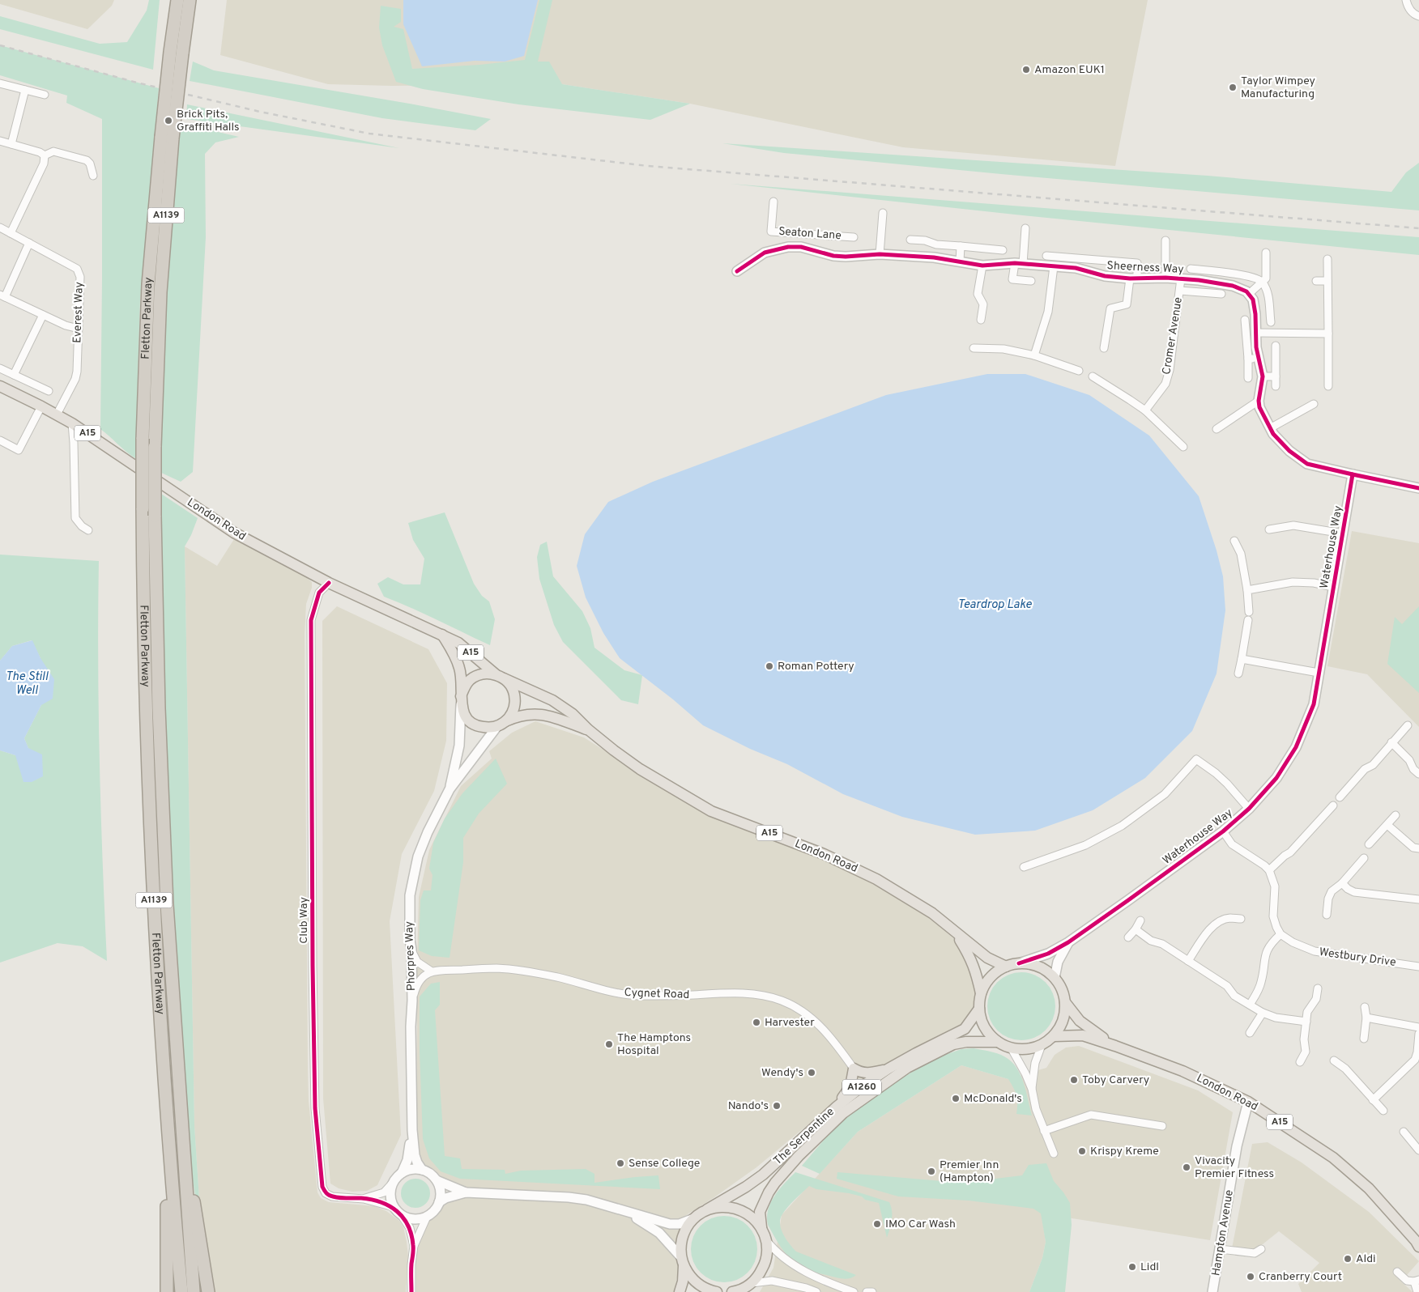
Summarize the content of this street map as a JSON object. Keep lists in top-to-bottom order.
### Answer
{
  "streets": {
    "highway": ["A1139", "Fletton Parkway"],
    "main road": [
      "A15",
      "London Road",
      "A1260",
      "The Serpentine"
    ],
    "street": [
      "Seaton Lane",
      "Sheerness Way",
      "Everest Way",
      "Cromer Avenue",
      "Waterhouse Way",
      "Club Way",
      "Phorpres Way",
      "Westbury Drive",
      "Cygnet Road",
      "Hampton Avenue"
    ]
  },
  "crossings": [
    ["Sheerness Way", "Cromer Avenue"],
    ["Everest Way", "London Road"],
    ["A15", "London Road"],
    ["A15", "Phorpres Way"],
    ["London Road", "Waterhouse Way"],
    ["London Road", "Club Way"],
    ["London Road", "Phorpres Way"],
    ["London Road", "The Serpentine"],
    ["London Road", "Hampton Avenue"],
    ["Waterhouse Way", "The Serpentine"],
    ["Club Way", "Phorpres Way"]
  ],
  "water": ["Teardrop Lake", "The Still Well"],
  "places": [
    "Amazon EUK1",
    "Taylor Wimpey Manufacturing",
    "Brick Pits, Graffiti Halls",
    "Roman Pottery",
    "Harvester",
    "The Hamptons Hospital",
    "Wendy's",
    "Toby Carvery",
    "McDonald's",
    "Nando's",
    "Krispy Kreme",
    "Sense College",
    "Vivacity Premier Fitness",
    "Premier Inn (Hampton)",
    "IMO Car Wash",
    "Aldi",
    "Lidl",
    "Cranberry Court"
  ]
}
